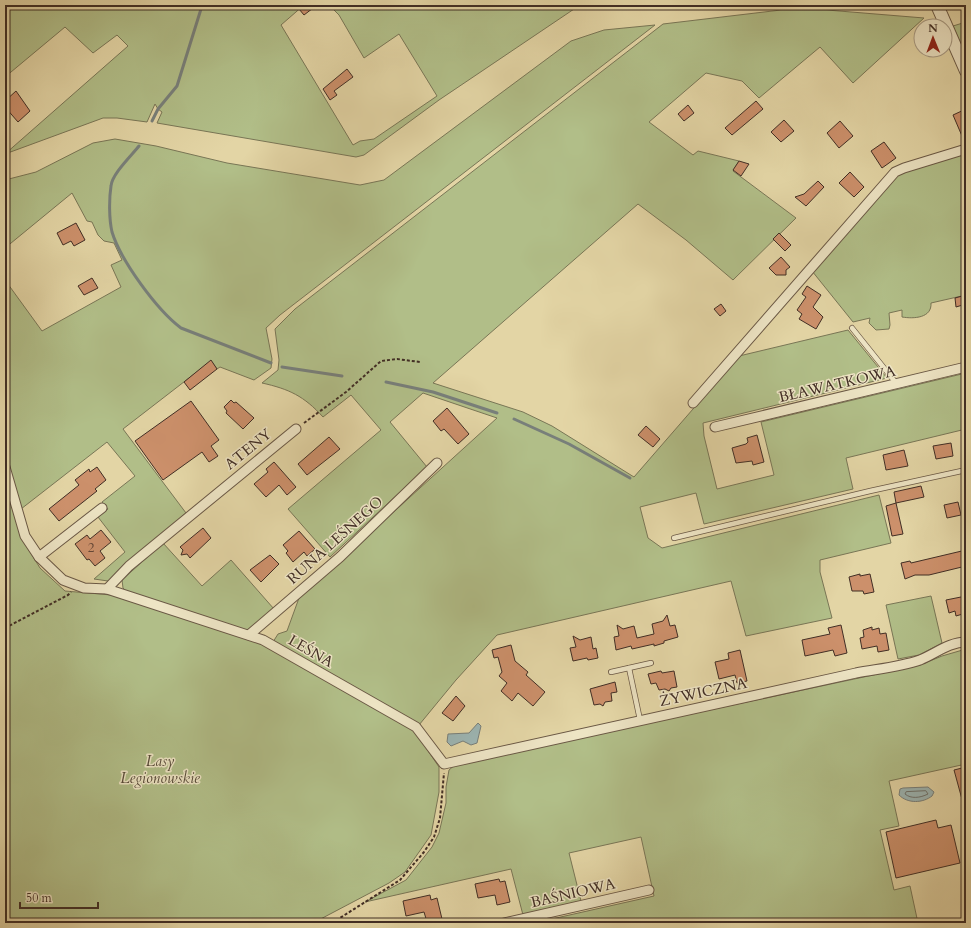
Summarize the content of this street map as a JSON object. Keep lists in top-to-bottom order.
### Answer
{
  "streets": {
    "street": [
      "BŁAWATKOWA",
      "ATENY",
      "RUNA LEŚNEGO",
      "LEŚNA",
      "ŻYWICZNA",
      "BAŚNIOWA"
    ]
  },
  "crossings": [
    ["ATENY", "LEŚNA"],
    ["RUNA LEŚNEGO", "LEŚNA"],
    ["LEŚNA", "ŻYWICZNA"]
  ],
  "parks": ["Lasy Legionowskie"],
  "house_numbers": ["2"],
  "scale_bar": "50 m",
  "north": "top"
}
